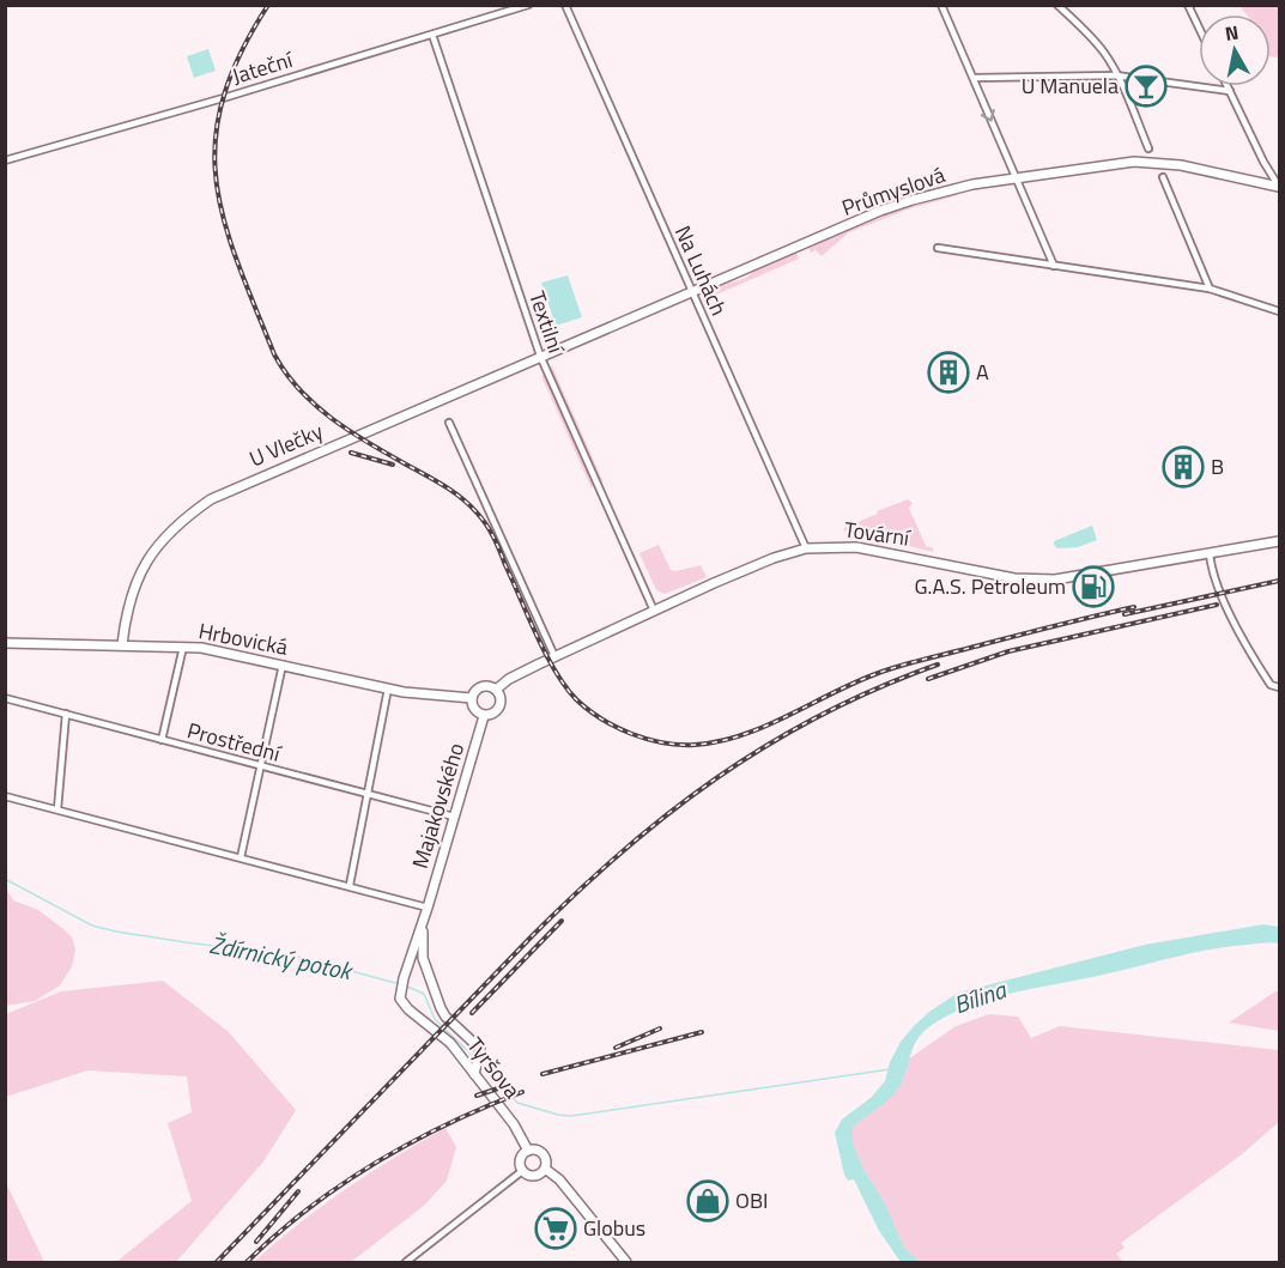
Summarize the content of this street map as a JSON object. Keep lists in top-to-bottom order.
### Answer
{
  "streets": {
    "street": [
      "Jateční",
      "Průmyslová",
      "Na Luhách",
      "Textilní",
      "U Vlečky",
      "Tovární",
      "Hrbovická",
      "Prostřední",
      "Majakovského",
      "Tyršova"
    ]
  },
  "crossings": [
    ["Jateční", "Textilní"],
    ["Průmyslová", "Na Luhách"],
    ["Průmyslová", "Textilní"],
    ["Průmyslová", "U Vlečky"],
    ["Na Luhách", "Tovární"],
    ["Textilní", "U Vlečky"],
    ["Textilní", "Tovární"],
    ["U Vlečky", "Hrbovická"],
    ["Tovární", "Hrbovická"],
    ["Tovární", "Majakovského"],
    ["Hrbovická", "Majakovského"],
    ["Prostřední", "Majakovského"],
    ["Majakovského", "Tyršova"]
  ],
  "water": ["Ždírnický potok", "Bílina"],
  "places": {
    "bar": ["U Manuela"],
    "building": ["A", "B"],
    "fuel station": ["G.A.S. Petroleum"],
    "shop": ["OBI"],
    "supermarket": ["Globus"]
  },
  "north": "top"
}
